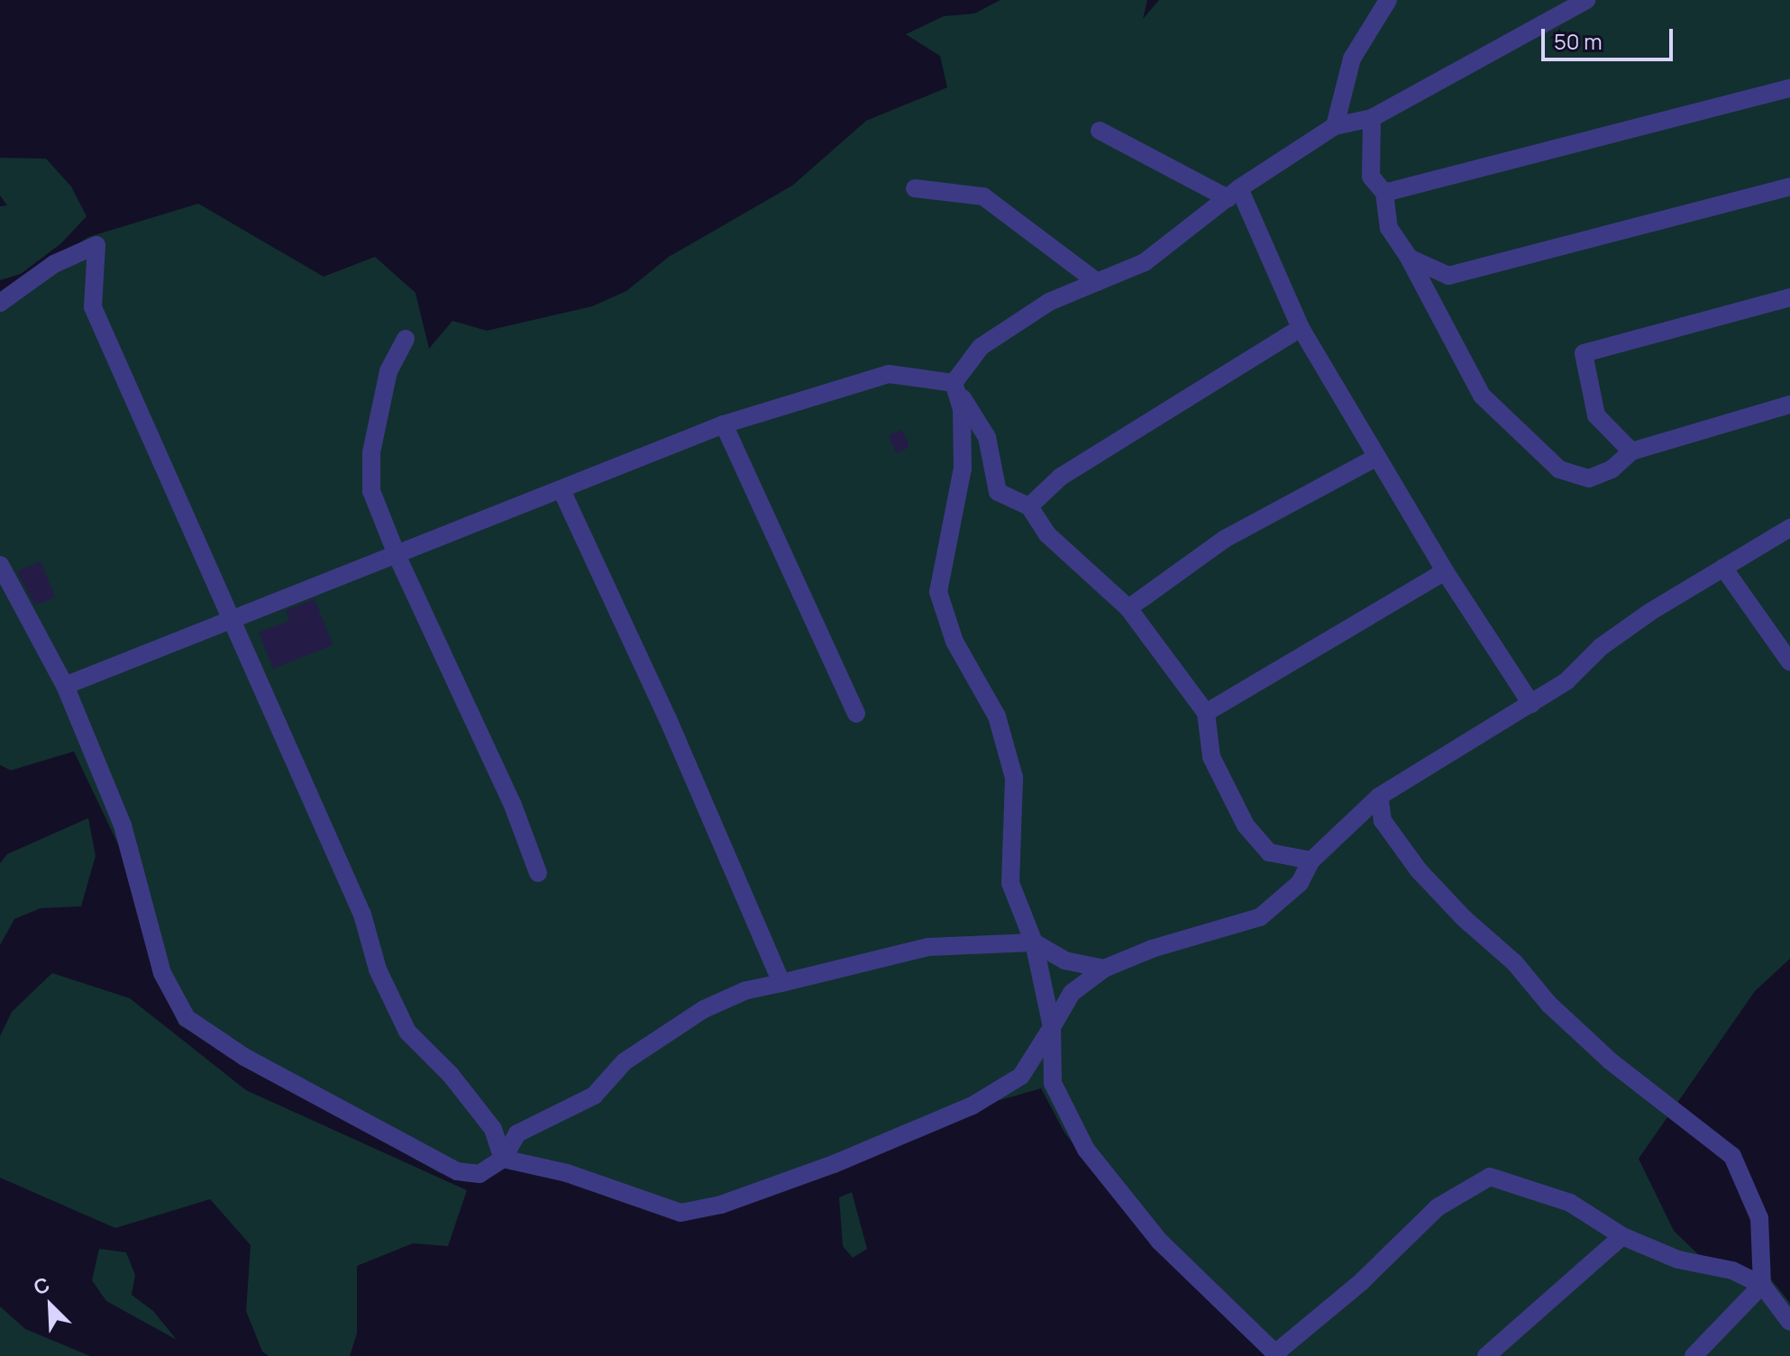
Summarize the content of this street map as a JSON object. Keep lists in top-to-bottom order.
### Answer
{
  "scale_bar": "50 m",
  "north": "top left"
}
